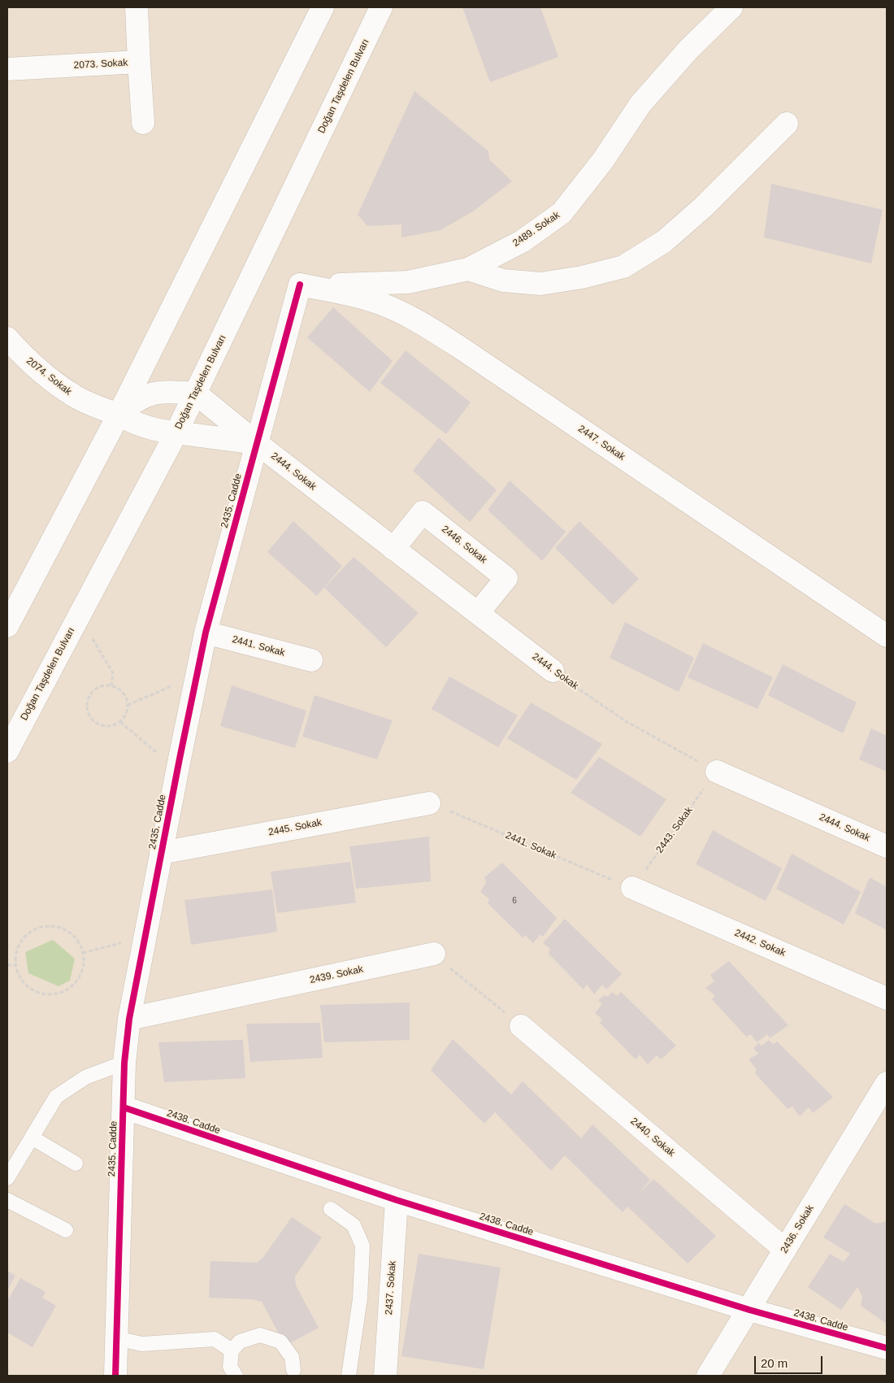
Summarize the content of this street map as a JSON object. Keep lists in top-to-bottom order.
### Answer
{
  "streets": {
    "street": [
      "2073. Sokak",
      "Doğan Taşdelen Bulvarı",
      "2489. Sokak",
      "2074. Sokak",
      "2447. Sokak",
      "2444. Sokak",
      "2435. Cadde",
      "2446. Sokak",
      "2441. Sokak",
      "2445. Sokak",
      "2442. Sokak",
      "2439. Sokak",
      "2438. Cadde",
      "2440. Sokak",
      "2436. Sokak",
      "2437. Sokak"
    ],
    "path": ["2443. Sokak"]
  },
  "crossings": [
    ["Doğan Taşdelen Bulvarı", "2074. Sokak"],
    ["Doğan Taşdelen Bulvarı", "2444. Sokak"],
    ["2489. Sokak", "2447. Sokak"],
    ["2489. Sokak", "2435. Cadde"],
    ["2447. Sokak", "2435. Cadde"],
    ["2444. Sokak", "2435. Cadde"],
    ["2444. Sokak", "2446. Sokak"],
    ["2444. Sokak", "2443. Sokak"],
    ["2435. Cadde", "2441. Sokak"],
    ["2435. Cadde", "2445. Sokak"],
    ["2435. Cadde", "2439. Sokak"],
    ["2435. Cadde", "2438. Cadde"],
    ["2441. Sokak", "2445. Sokak"],
    ["2441. Sokak", "2443. Sokak"],
    ["2441. Sokak", "2442. Sokak"],
    ["2443. Sokak", "2442. Sokak"],
    ["2438. Cadde", "2436. Sokak"],
    ["2438. Cadde", "2437. Sokak"],
    ["2440. Sokak", "2436. Sokak"]
  ],
  "house_numbers": ["6"],
  "scale_bar": "20 m"
}
